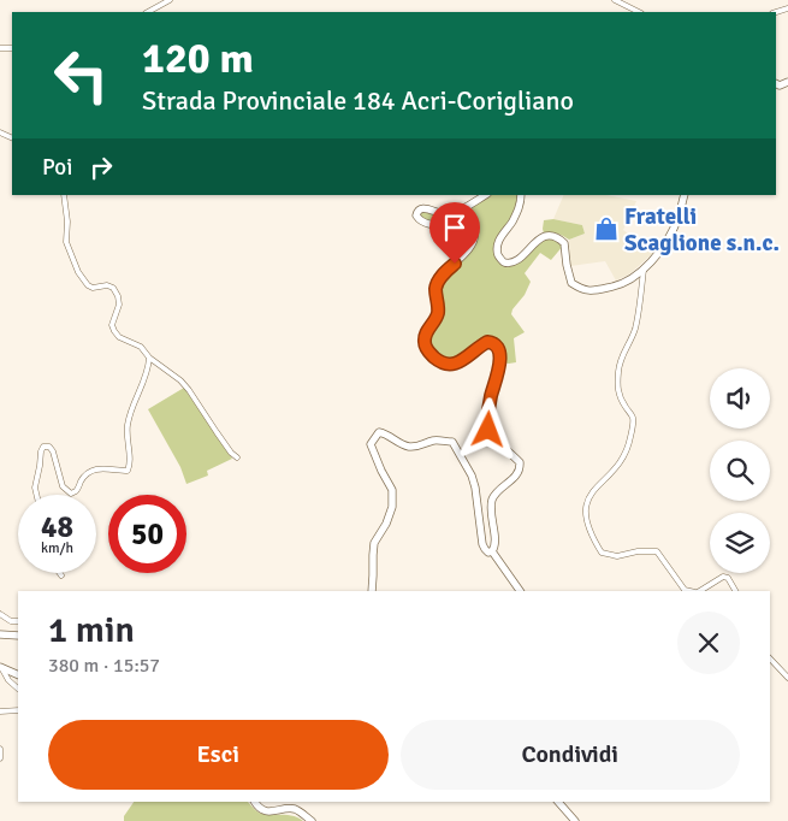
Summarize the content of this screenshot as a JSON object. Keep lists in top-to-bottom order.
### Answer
{
  "places": {
    "shop": ["Fratelli Scaglione s.n.c."]
  },
  "page": {
    "turn": ["120 m", "Strada Provinciale 184 Acri-Corigliano"],
    "then": "Poi",
    "speed": "48 km/h",
    "limit": "50",
    "heading": ["1 min", "380 m · 15:57"],
    "buttons": ["Esci", "Condividi"]
  }
}
